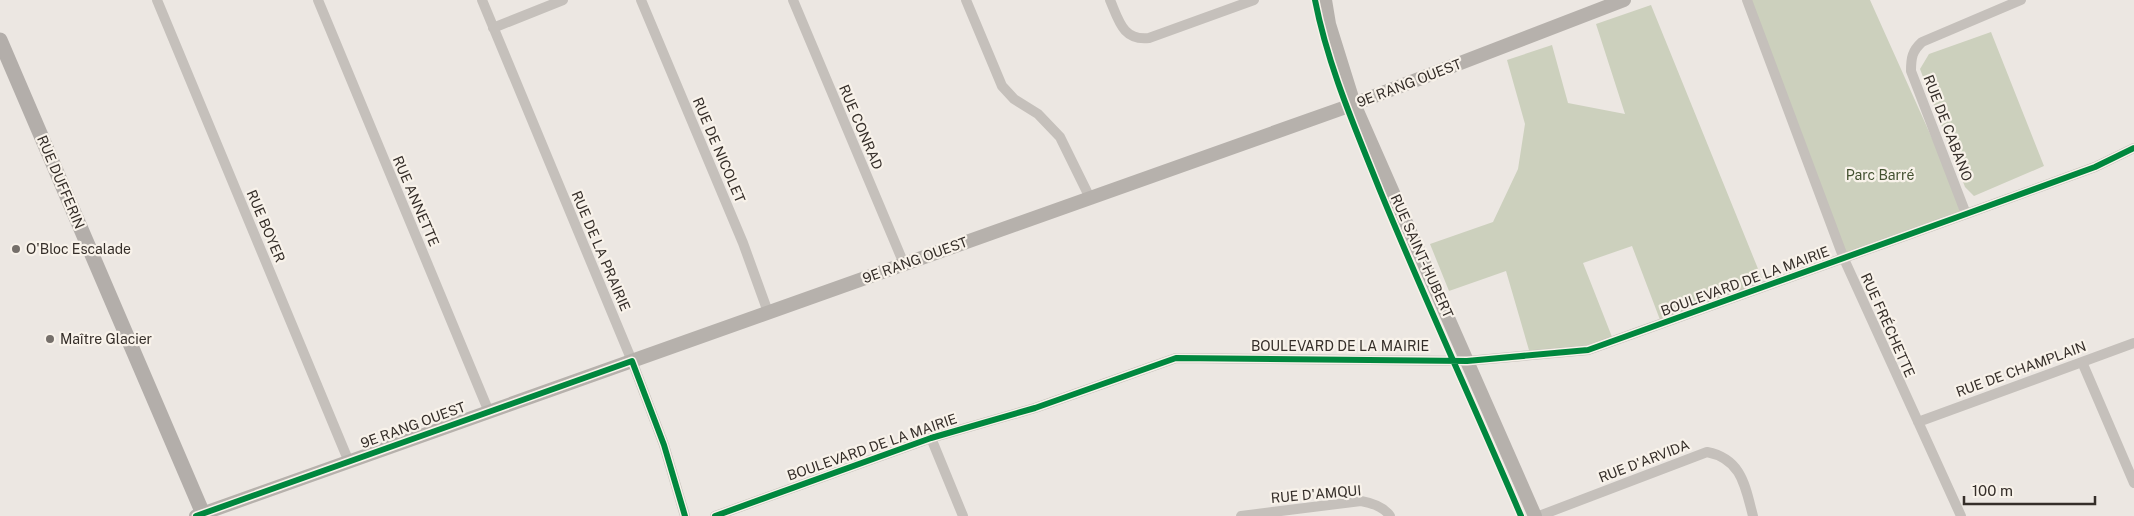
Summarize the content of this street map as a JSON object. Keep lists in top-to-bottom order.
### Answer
{
  "streets": {
    "main road": ["RUE DUFFERIN"],
    "street": [
      "9E RANG OUEST",
      "RUE CONRAD",
      "RUE DE CABANO",
      "RUE DE NICOLET",
      "RUE ANNETTE",
      "RUE BOYER",
      "RUE DE LA PRAIRIE",
      "RUE SAINT-HUBERT",
      "BOULEVARD DE LA MAIRIE",
      "RUE FRÉCHETTE",
      "RUE DE CHAMPLAIN",
      "RUE D'ARVIDA",
      "RUE D'AMQUI"
    ]
  },
  "crossings": [
    ["9E RANG OUEST", "RUE CONRAD"],
    ["9E RANG OUEST", "RUE DE NICOLET"],
    ["9E RANG OUEST", "RUE DUFFERIN"],
    ["9E RANG OUEST", "RUE ANNETTE"],
    ["9E RANG OUEST", "RUE BOYER"],
    ["9E RANG OUEST", "RUE DE LA PRAIRIE"],
    ["9E RANG OUEST", "RUE SAINT-HUBERT"],
    ["RUE DE CABANO", "BOULEVARD DE LA MAIRIE"],
    ["RUE SAINT-HUBERT", "BOULEVARD DE LA MAIRIE"],
    ["BOULEVARD DE LA MAIRIE", "RUE FRÉCHETTE"],
    ["RUE FRÉCHETTE", "RUE DE CHAMPLAIN"]
  ],
  "parks": ["Parc Barré"],
  "places": ["O'Bloc Escalade", "Maître Glacier"],
  "scale_bar": "100 m"
}
